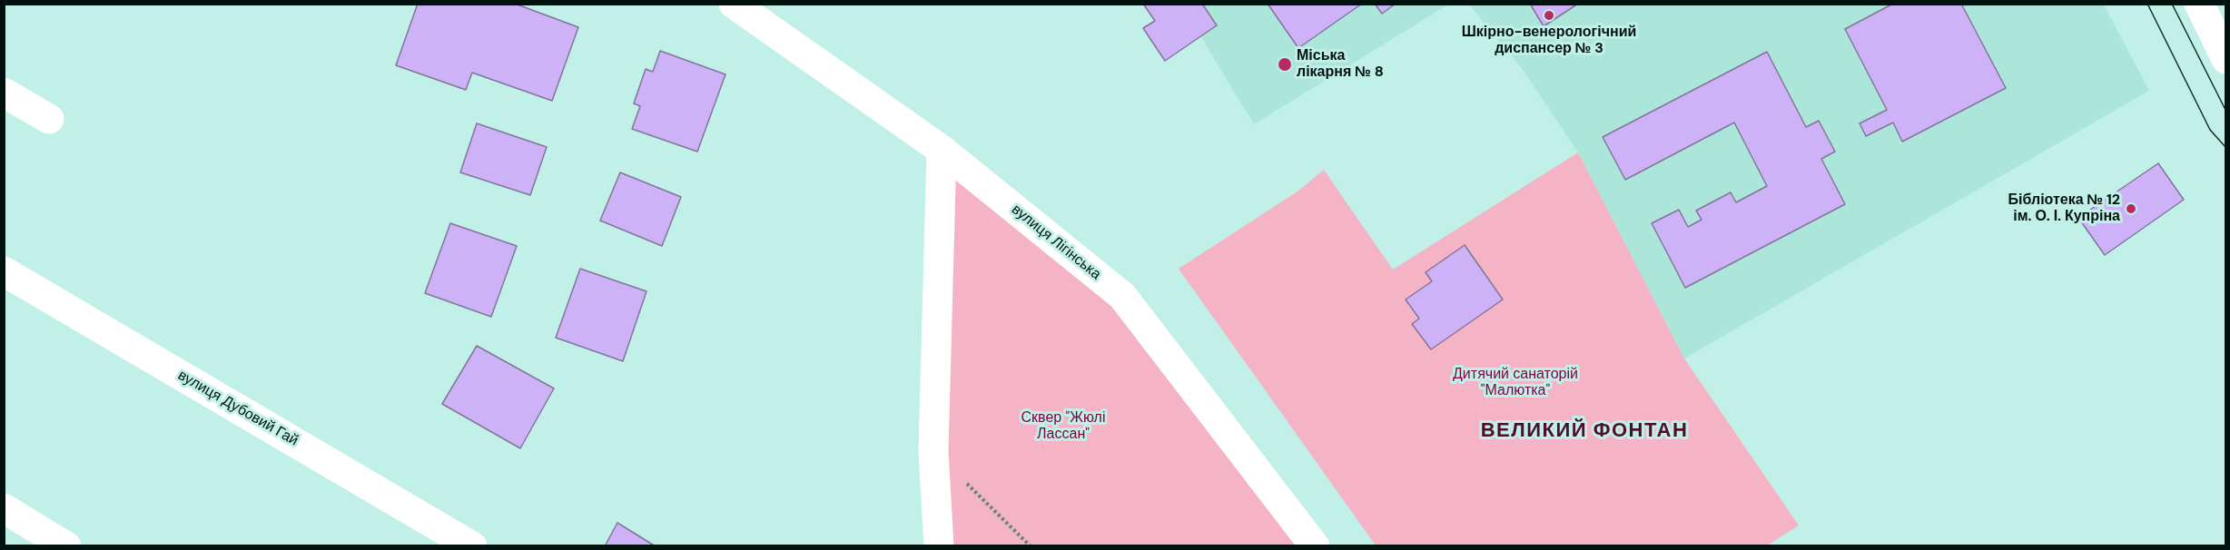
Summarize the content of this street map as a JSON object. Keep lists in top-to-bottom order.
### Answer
{
  "streets": {
    "street": ["вулиця Лігінська", "вулиця Дубовий Гай"]
  },
  "districts": ["ВЕЛИКИЙ ФОНТАН"],
  "parks": ["Дитячий санаторій \"Малютка\"", "Сквер \"Жюлі Лассан\""],
  "places": ["Шкірно-венерологічний диспансер № 3", "Міська лікарня № 8", "Бібліотека № 12 ім. О. І. Купріна"]
}
